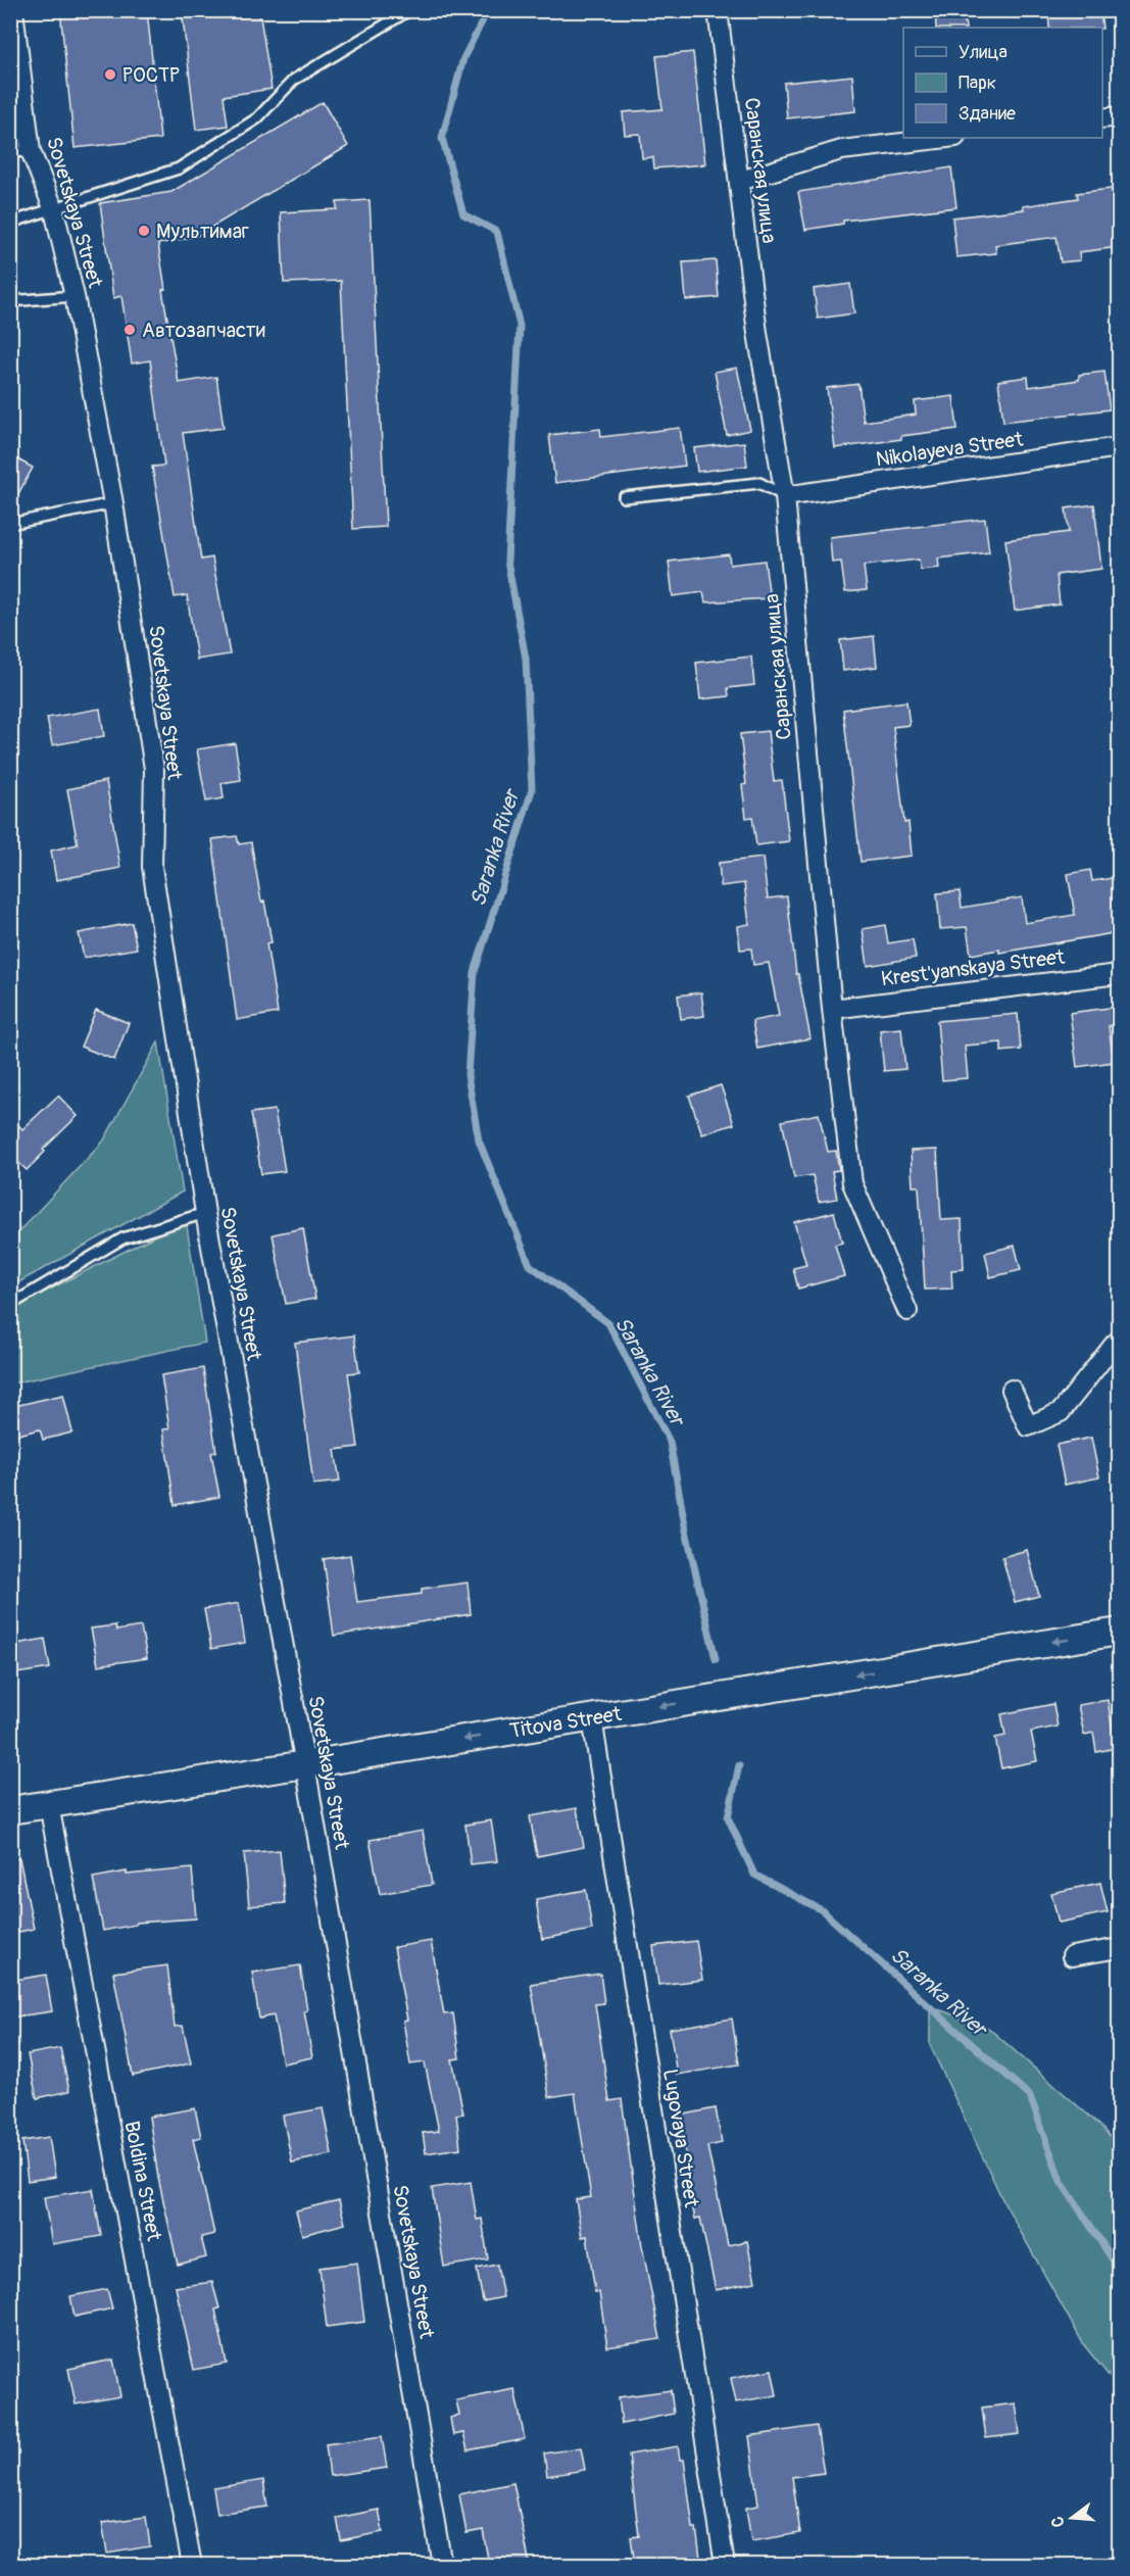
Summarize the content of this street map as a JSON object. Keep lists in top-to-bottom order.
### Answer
{
  "streets": {
    "main road": ["Titova Street"],
    "street": [
      "Саранская улица",
      "Sovetskaya Street",
      "Nikolayeva Street",
      "Krest'yanskaya Street",
      "Lugovaya Street",
      "Boldina Street"
    ]
  },
  "crossings": [
    ["Саранская улица", "Nikolayeva Street"],
    ["Саранская улица", "Krest'yanskaya Street"],
    ["Sovetskaya Street", "Titova Street"],
    ["Titova Street", "Lugovaya Street"],
    ["Titova Street", "Boldina Street"]
  ],
  "one_way": ["Titova Street"],
  "water": ["Saranka River"],
  "places": ["РОСТР", "Мультимаг", "Автозапчасти"],
  "legend": ["Улица", "Парк", "Здание"],
  "north": "left"
}
